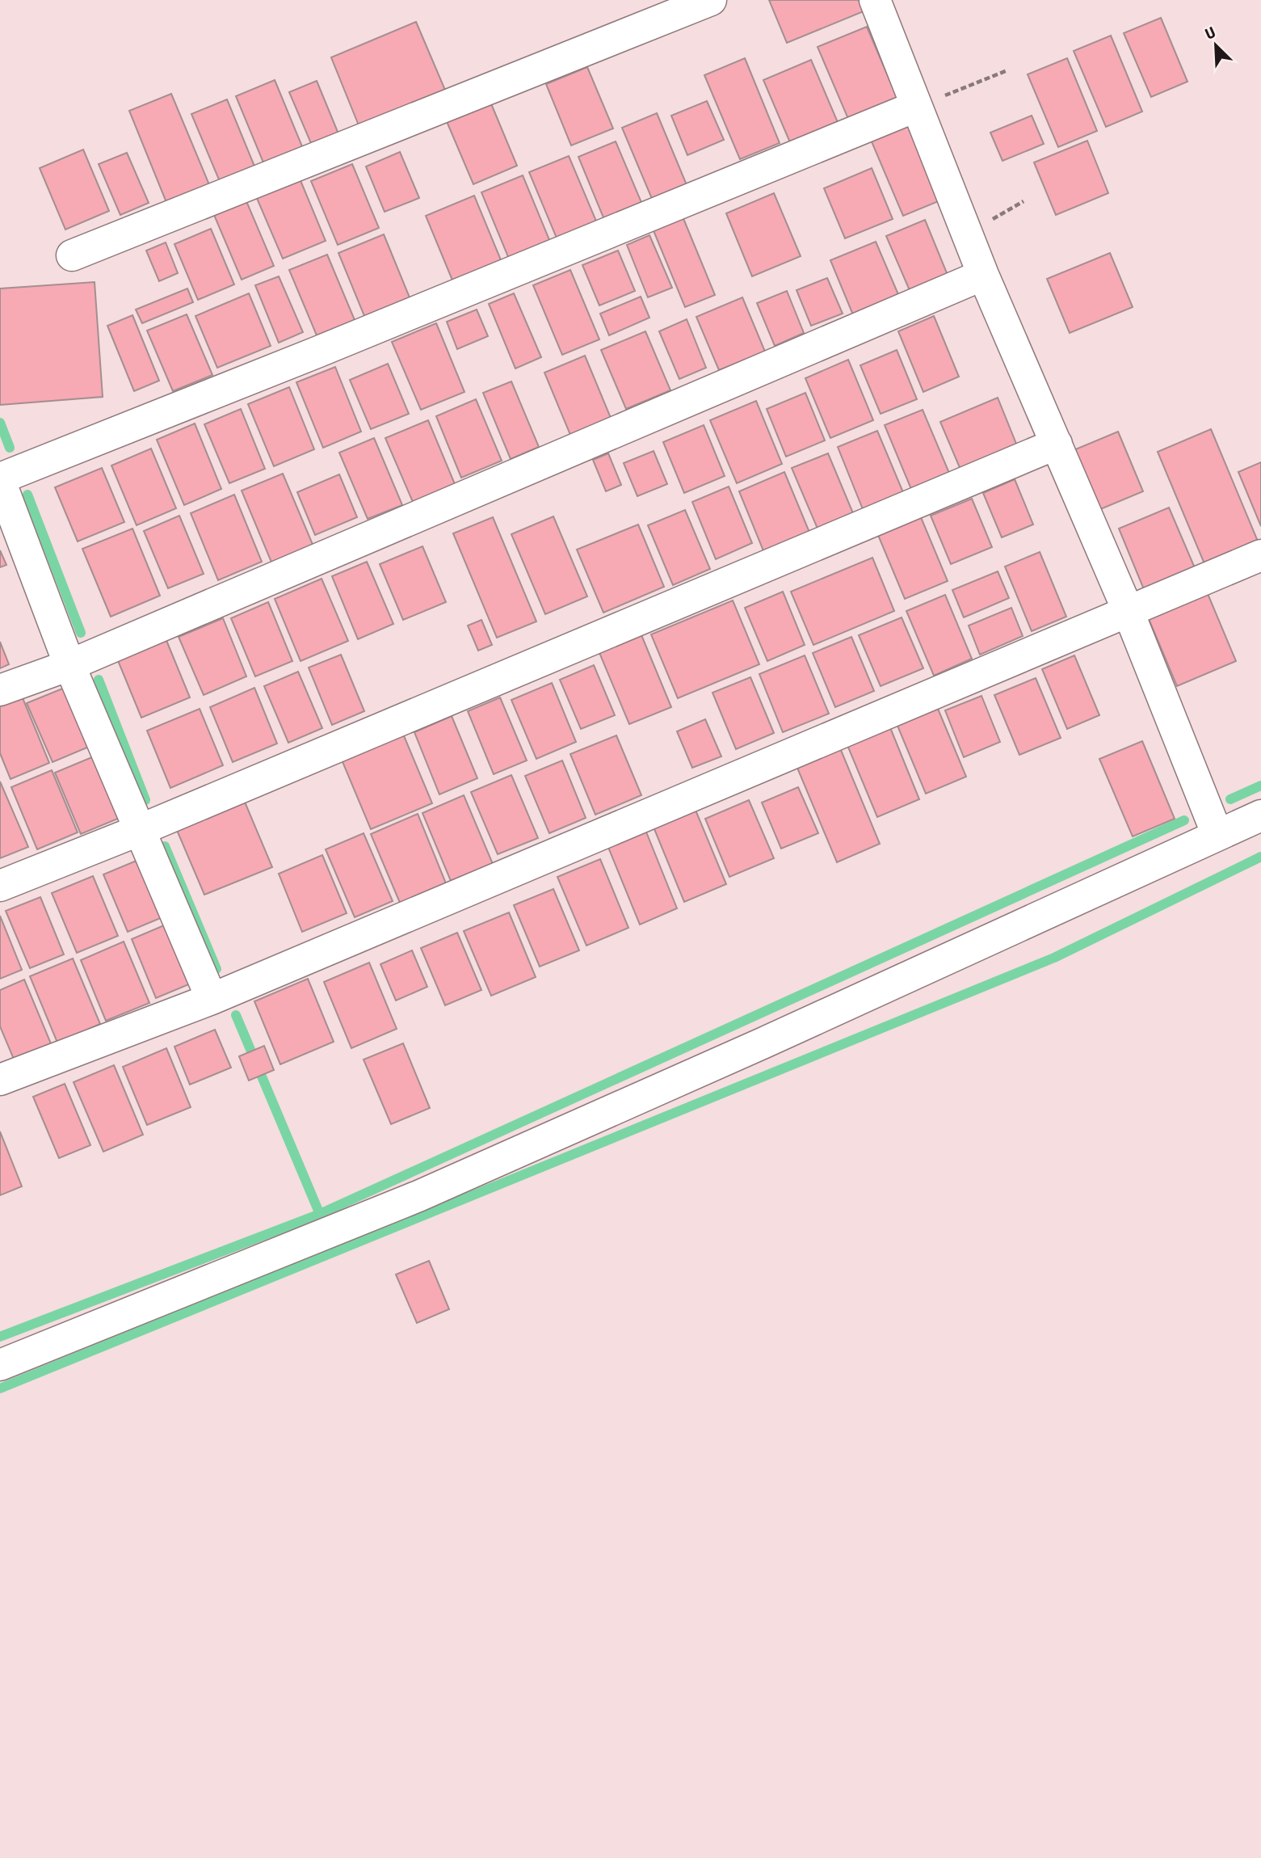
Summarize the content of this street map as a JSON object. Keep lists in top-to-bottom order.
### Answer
{
  "north": "top left"
}
